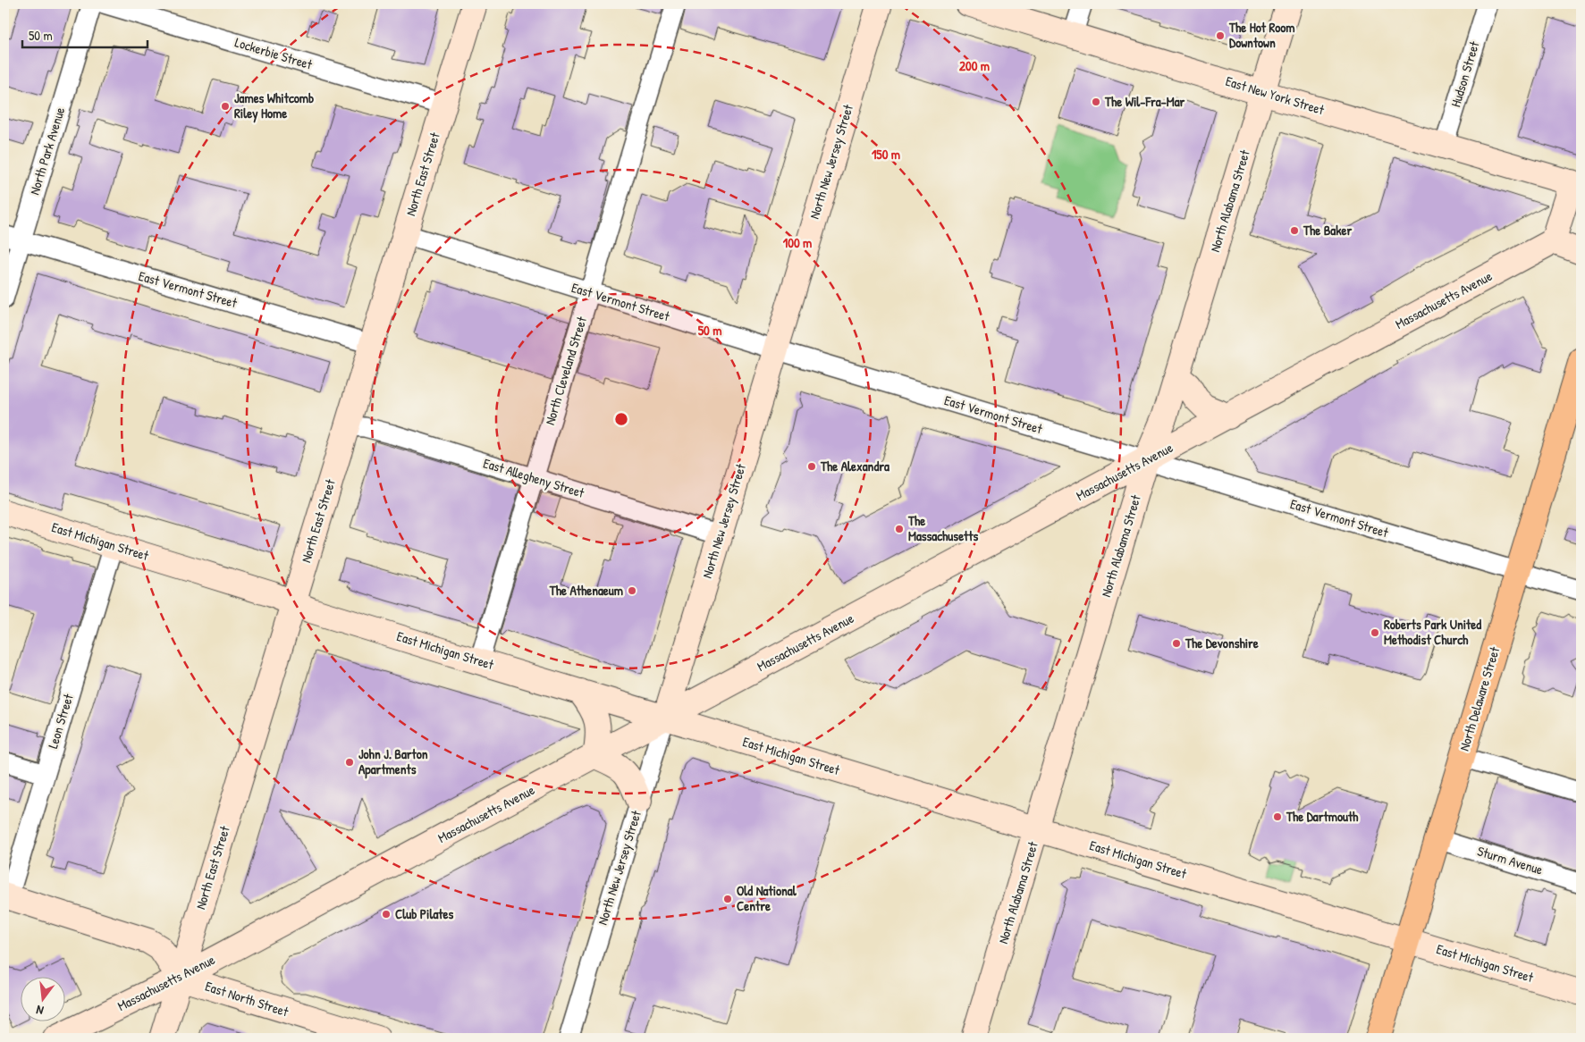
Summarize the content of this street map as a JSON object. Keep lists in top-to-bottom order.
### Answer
{
  "streets": {
    "main road": [
      "East New York Street",
      "North New Jersey Street",
      "North East Street",
      "North Alabama Street",
      "Massachusetts Avenue",
      "East Michigan Street",
      "North Delaware Street",
      "East North Street"
    ],
    "street": [
      "Lockerbie Street",
      "Hudson Street",
      "North Park Avenue",
      "East Vermont Street",
      "North Cleveland Street",
      "East Allegheny Street",
      "Leon Street",
      "Sturm Avenue"
    ]
  },
  "crossings": [
    ["Lockerbie Street", "North East Street"],
    ["Hudson Street", "East New York Street"],
    ["East New York Street", "North Alabama Street"],
    ["North Park Avenue", "East Vermont Street"],
    ["North New Jersey Street", "East Vermont Street"],
    ["North New Jersey Street", "Massachusetts Avenue"],
    ["North New Jersey Street", "East Allegheny Street"],
    ["North New Jersey Street", "East Michigan Street"],
    ["North East Street", "East Vermont Street"],
    ["North East Street", "Massachusetts Avenue"],
    ["North East Street", "East Allegheny Street"],
    ["North East Street", "East Michigan Street"],
    ["North East Street", "East North Street"],
    ["North Alabama Street", "East Vermont Street"],
    ["North Alabama Street", "Massachusetts Avenue"],
    ["North Alabama Street", "East Michigan Street"],
    ["East Vermont Street", "Massachusetts Avenue"],
    ["East Vermont Street", "North Cleveland Street"],
    ["East Vermont Street", "North Delaware Street"],
    ["Massachusetts Avenue", "East Michigan Street"],
    ["Massachusetts Avenue", "East North Street"],
    ["North Cleveland Street", "East Allegheny Street"],
    ["North Cleveland Street", "East Michigan Street"],
    ["East Michigan Street", "North Delaware Street"],
    ["East Michigan Street", "Leon Street"],
    ["North Delaware Street", "Sturm Avenue"]
  ],
  "places": [
    "The Hot Room Downtown",
    "The Wil-Fra-Mar",
    "James Whitcomb Riley Home",
    "The Baker",
    "The Alexandra",
    "The Massachusetts",
    "The Athenaeum",
    "Roberts Park United Methodist Church",
    "The Devonshire",
    "John J. Barton Apartments",
    "The Dartmouth",
    "Old National Centre",
    "Club Pilates"
  ],
  "scale_bar": "50 m",
  "north": "bottom",
  "rings": [
    "200 m",
    "150 m",
    "100 m",
    "50 m"
  ]
}
